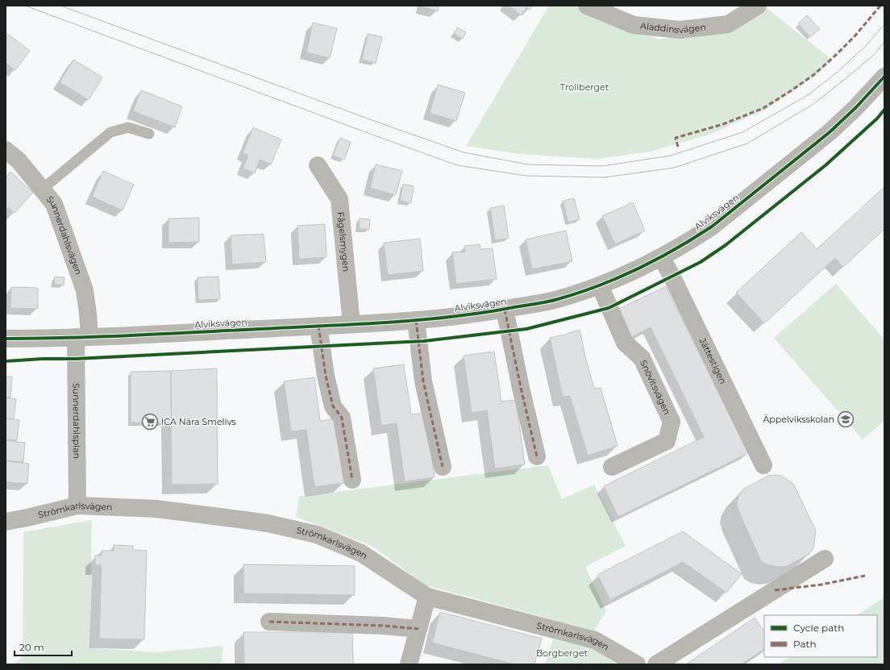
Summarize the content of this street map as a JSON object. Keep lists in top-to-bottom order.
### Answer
{
  "streets": {
    "street": [
      "Aladdinsvägen",
      "Alviksvägen",
      "Sunnerdahlsvägen",
      "Fågelsmygen",
      "Jättestigen",
      "Snövitsvägen",
      "Sunnerdahlsplan",
      "Strömkarlsvägen"
    ]
  },
  "crossings": [
    ["Alviksvägen", "Sunnerdahlsvägen"],
    ["Alviksvägen", "Fågelsmygen"],
    ["Alviksvägen", "Jättestigen"],
    ["Alviksvägen", "Snövitsvägen"],
    ["Alviksvägen", "Sunnerdahlsplan"],
    ["Sunnerdahlsvägen", "Sunnerdahlsplan"],
    ["Sunnerdahlsplan", "Strömkarlsvägen"]
  ],
  "parks": ["Trollberget", "Borgberget"],
  "places": {
    "school or university": ["Äppelviksskolan"],
    "supermarket": ["ICA Nära Smelivs"]
  },
  "legend": ["Cycle path", "Path"],
  "scale_bar": "20 m"
}
